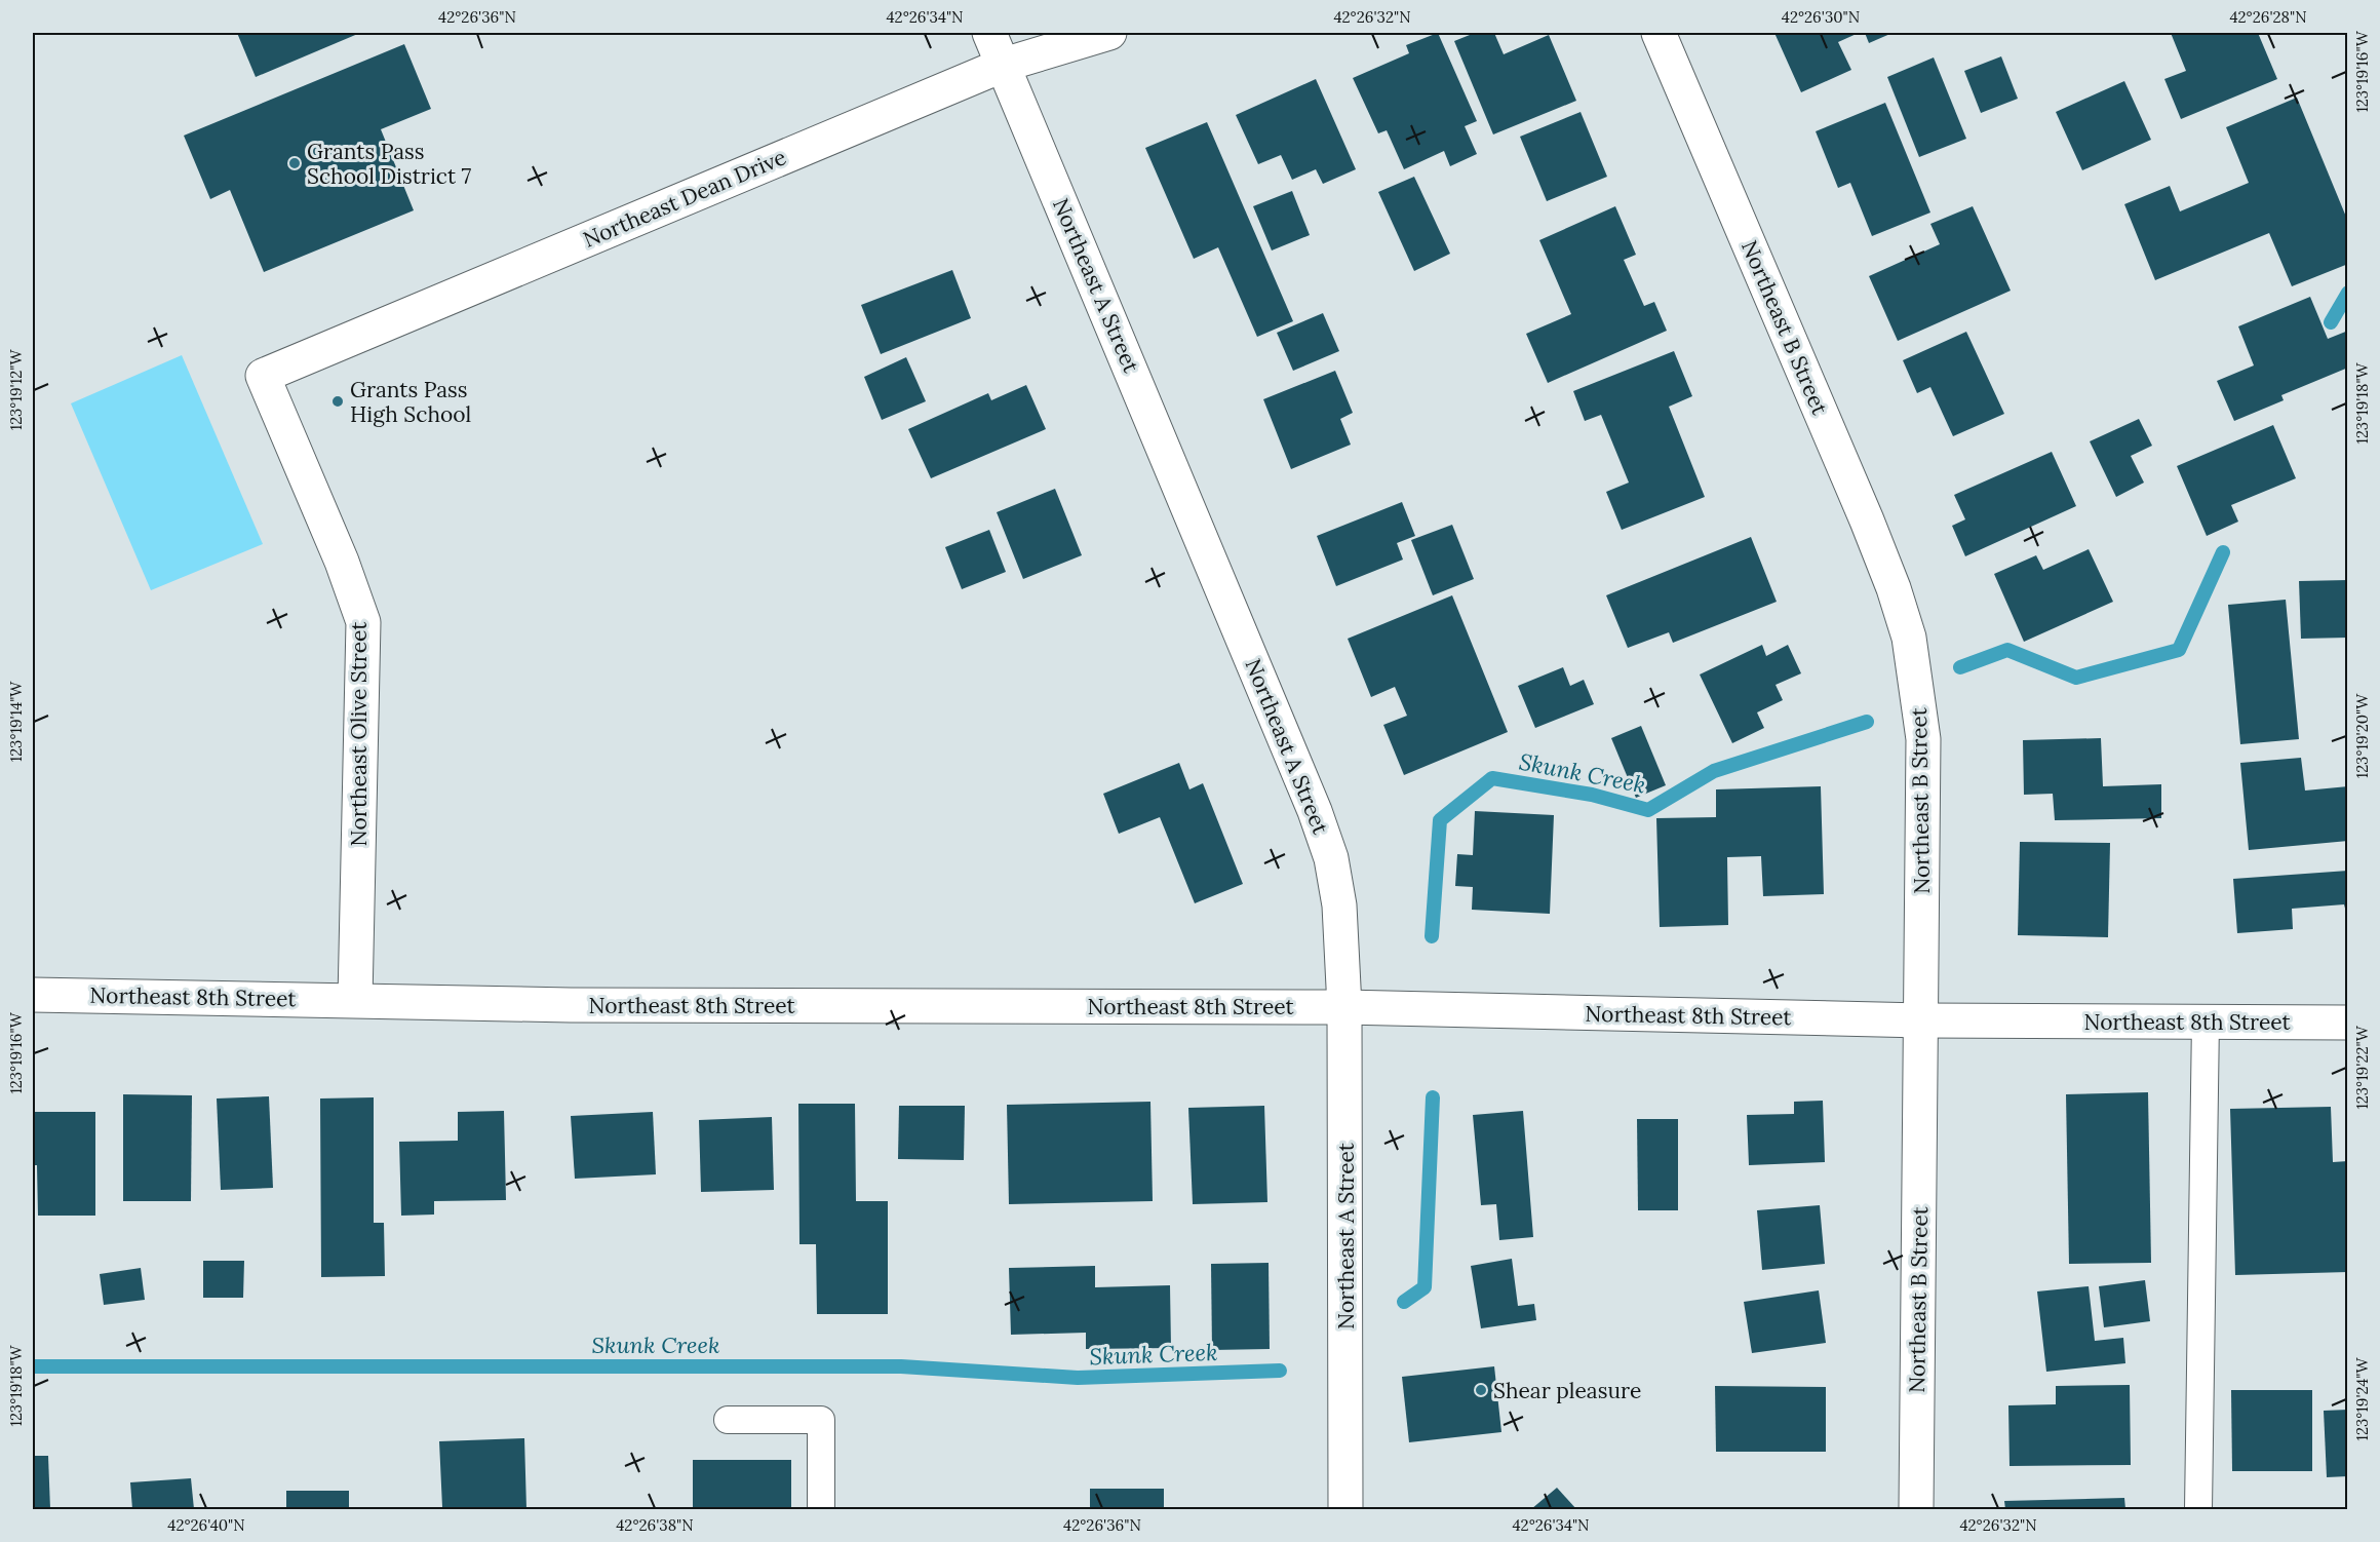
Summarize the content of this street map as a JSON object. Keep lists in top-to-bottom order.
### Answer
{
  "streets": {
    "street": [
      "Northeast Dean Drive",
      "Northeast A Street",
      "Northeast B Street",
      "Northeast Olive Street",
      "Northeast 8th Street"
    ]
  },
  "crossings": [
    ["Northeast Dean Drive", "Northeast A Street"],
    ["Northeast Dean Drive", "Northeast Olive Street"],
    ["Northeast A Street", "Northeast 8th Street"],
    ["Northeast B Street", "Northeast 8th Street"],
    ["Northeast Olive Street", "Northeast 8th Street"]
  ],
  "water": ["Skunk Creek"],
  "places": ["Grants Pass School District 7", "Grants Pass High School", "Shear pleasure"],
  "coordinates": [
    "42°26'36\"N",
    "42°26'34\"N",
    "42°26'32\"N",
    "42°26'30\"N",
    "42°26'28\"N",
    "123°19'16\"W",
    "123°19'12\"W",
    "123°19'18\"W",
    "123°19'14\"W",
    "123°19'20\"W",
    "123°19'22\"W",
    "123°19'24\"W",
    "42°26'40\"N",
    "42°26'38\"N"
  ]
}
